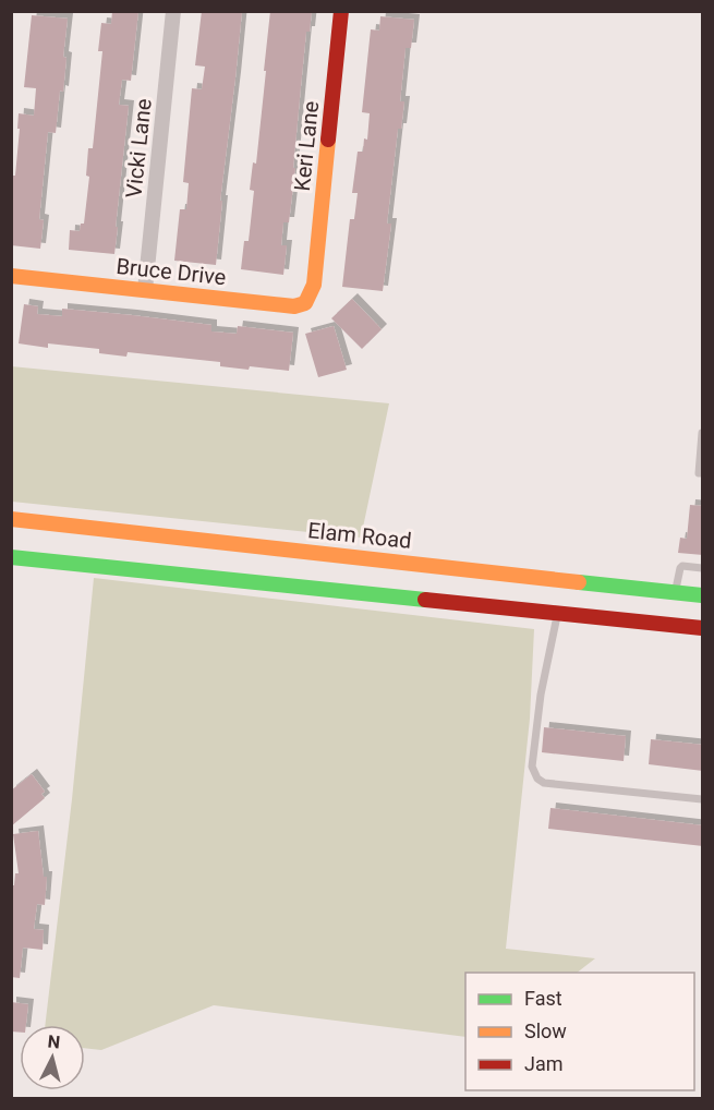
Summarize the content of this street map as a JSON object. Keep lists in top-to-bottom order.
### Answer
{
  "streets": {
    "main road": ["Keri Lane", "Bruce Drive", "Elam Road"],
    "street": ["Vicki Lane"]
  },
  "crossings": [
    ["Keri Lane", "Bruce Drive"],
    ["Vicki Lane", "Bruce Drive"]
  ],
  "legend": ["Fast", "Slow", "Jam"],
  "north": "top"
}
